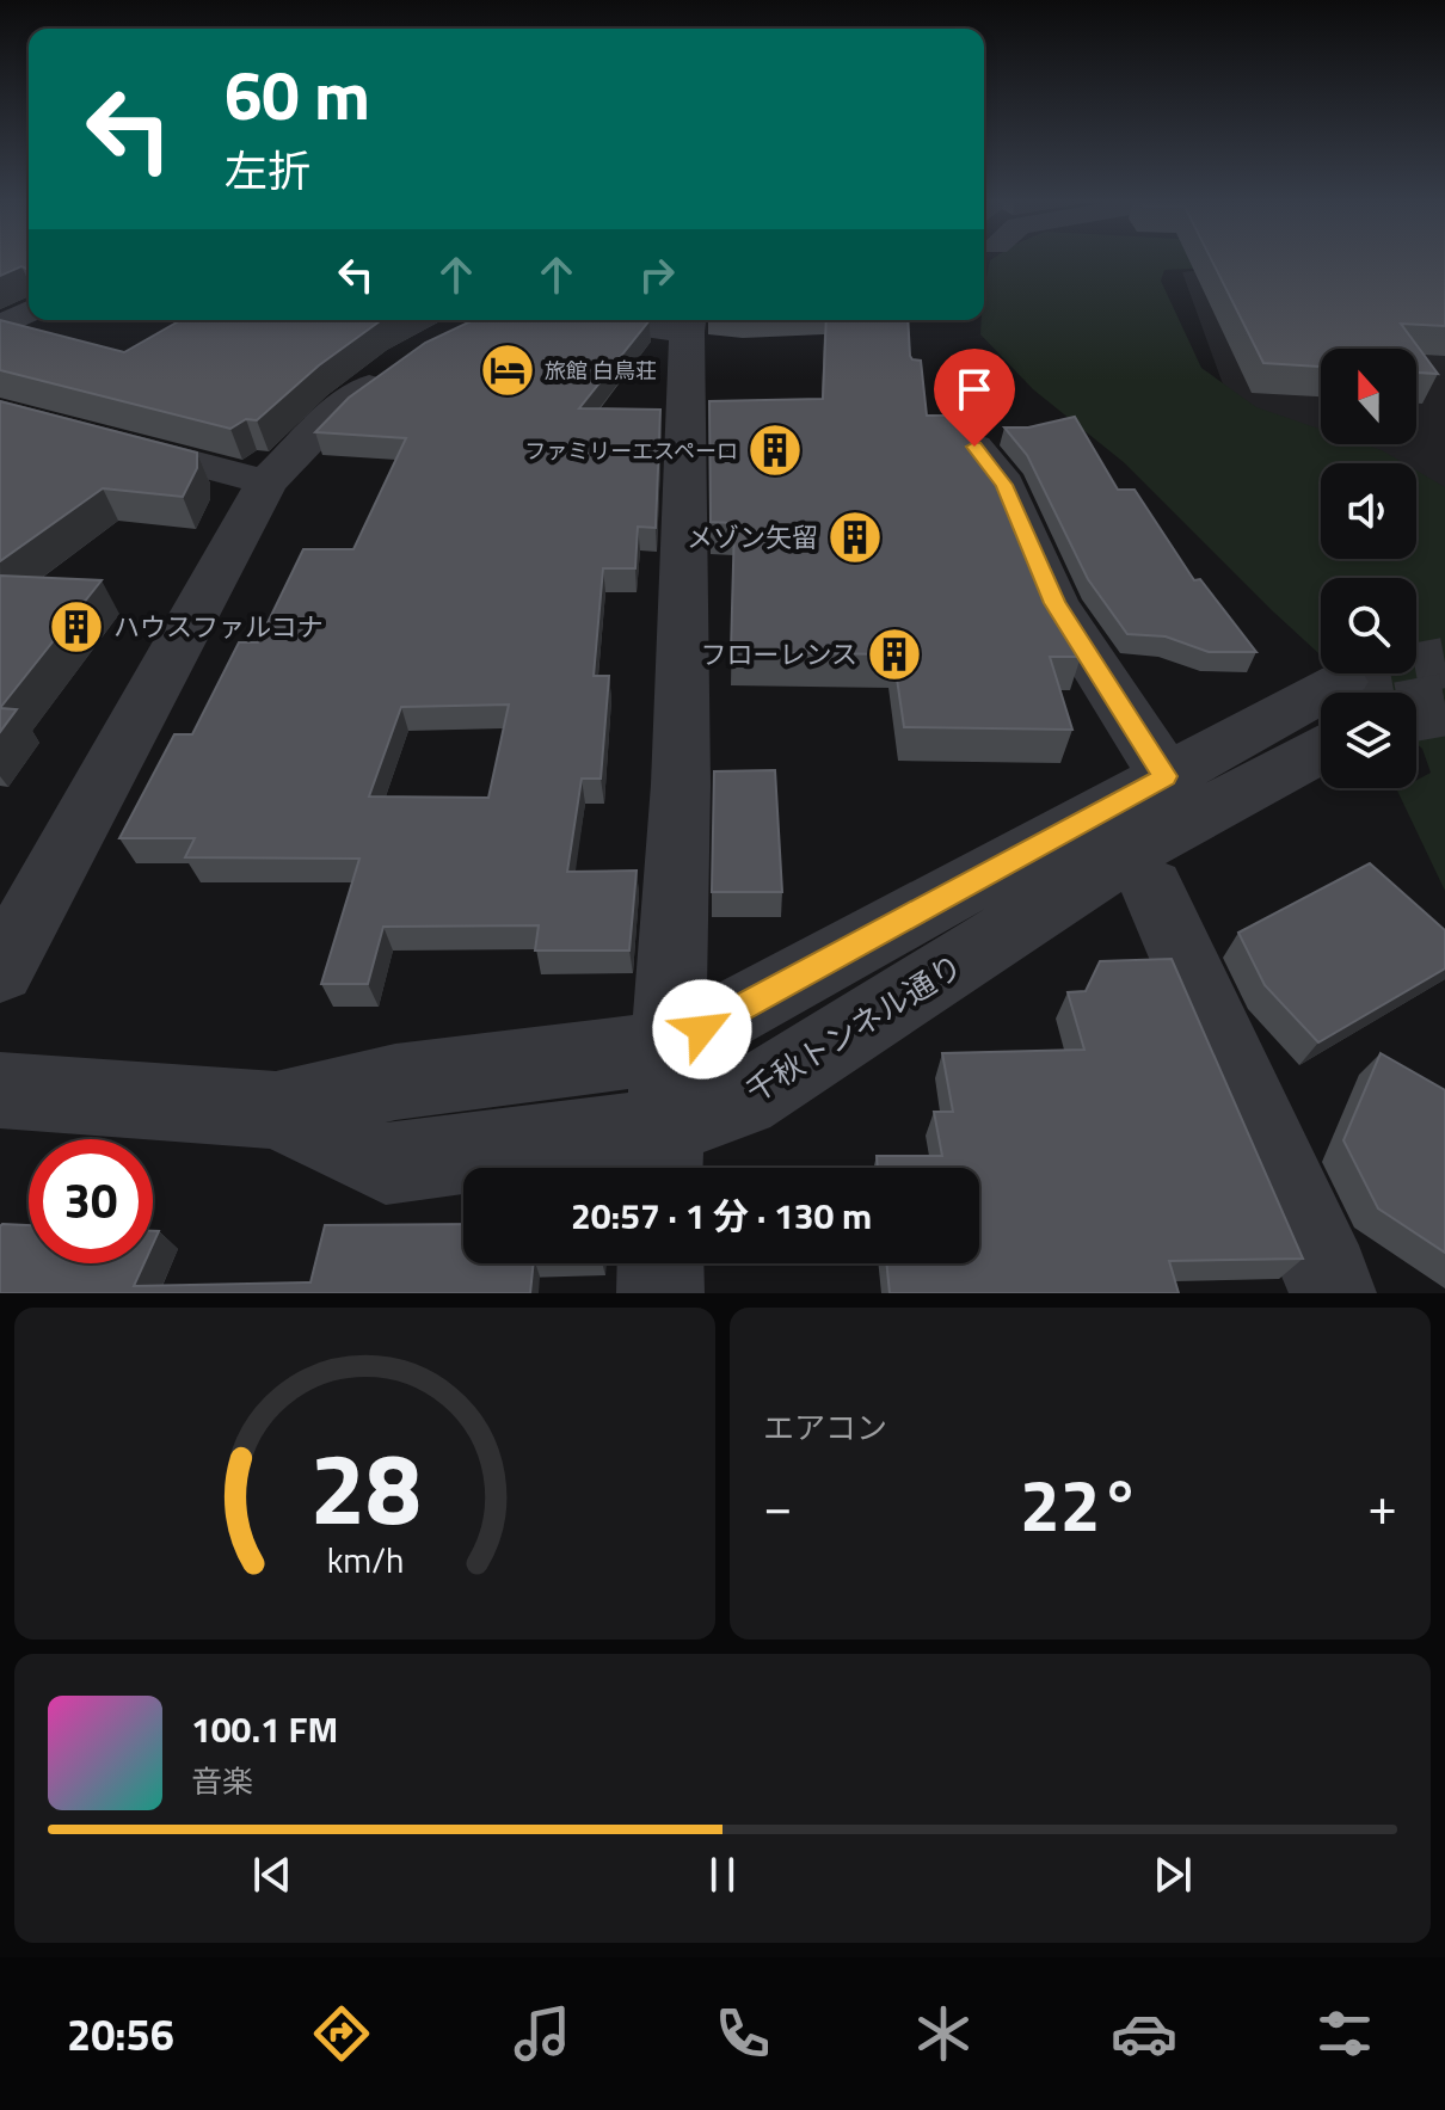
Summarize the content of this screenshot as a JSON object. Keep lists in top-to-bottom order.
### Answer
{
  "streets": {
    "street": ["千秋トンネル通り"]
  },
  "places": {
    "hotel": ["旅館 白鳥荘"],
    "building": [
      "ファミリーエスペーロ",
      "メゾン矢留",
      "ハウスファルコナ",
      "フローレンス"
    ]
  },
  "north": "top",
  "page": {
    "turn": ["60 m", "左折"],
    "limit": "30",
    "trip": "20:57 · 1 分 · 130 m",
    "tile": "エアコン",
    "heat": ["−", "22°", "+"],
    "song": ["100.1 FM", "音楽"],
    "tabs": "20:56",
    "gauge": ["28", "km/h"]
  }
}
